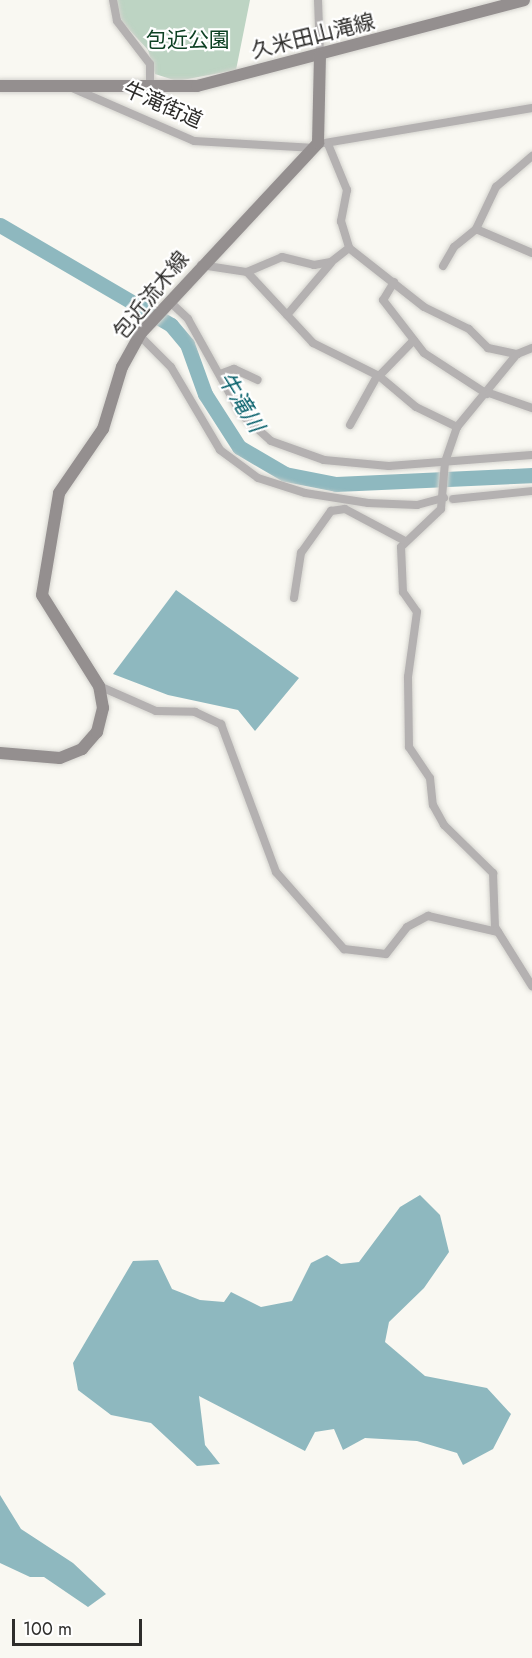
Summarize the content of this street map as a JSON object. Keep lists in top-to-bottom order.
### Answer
{
  "streets": {
    "street": ["久米田山滝線", "牛滝街道", "包近流木線"]
  },
  "crossings": [
    ["久米田山滝線", "牛滝街道"],
    ["牛滝街道", "包近流木線"]
  ],
  "water": ["牛滝川"],
  "parks": ["包近公園"],
  "scale_bar": "100 m"
}
